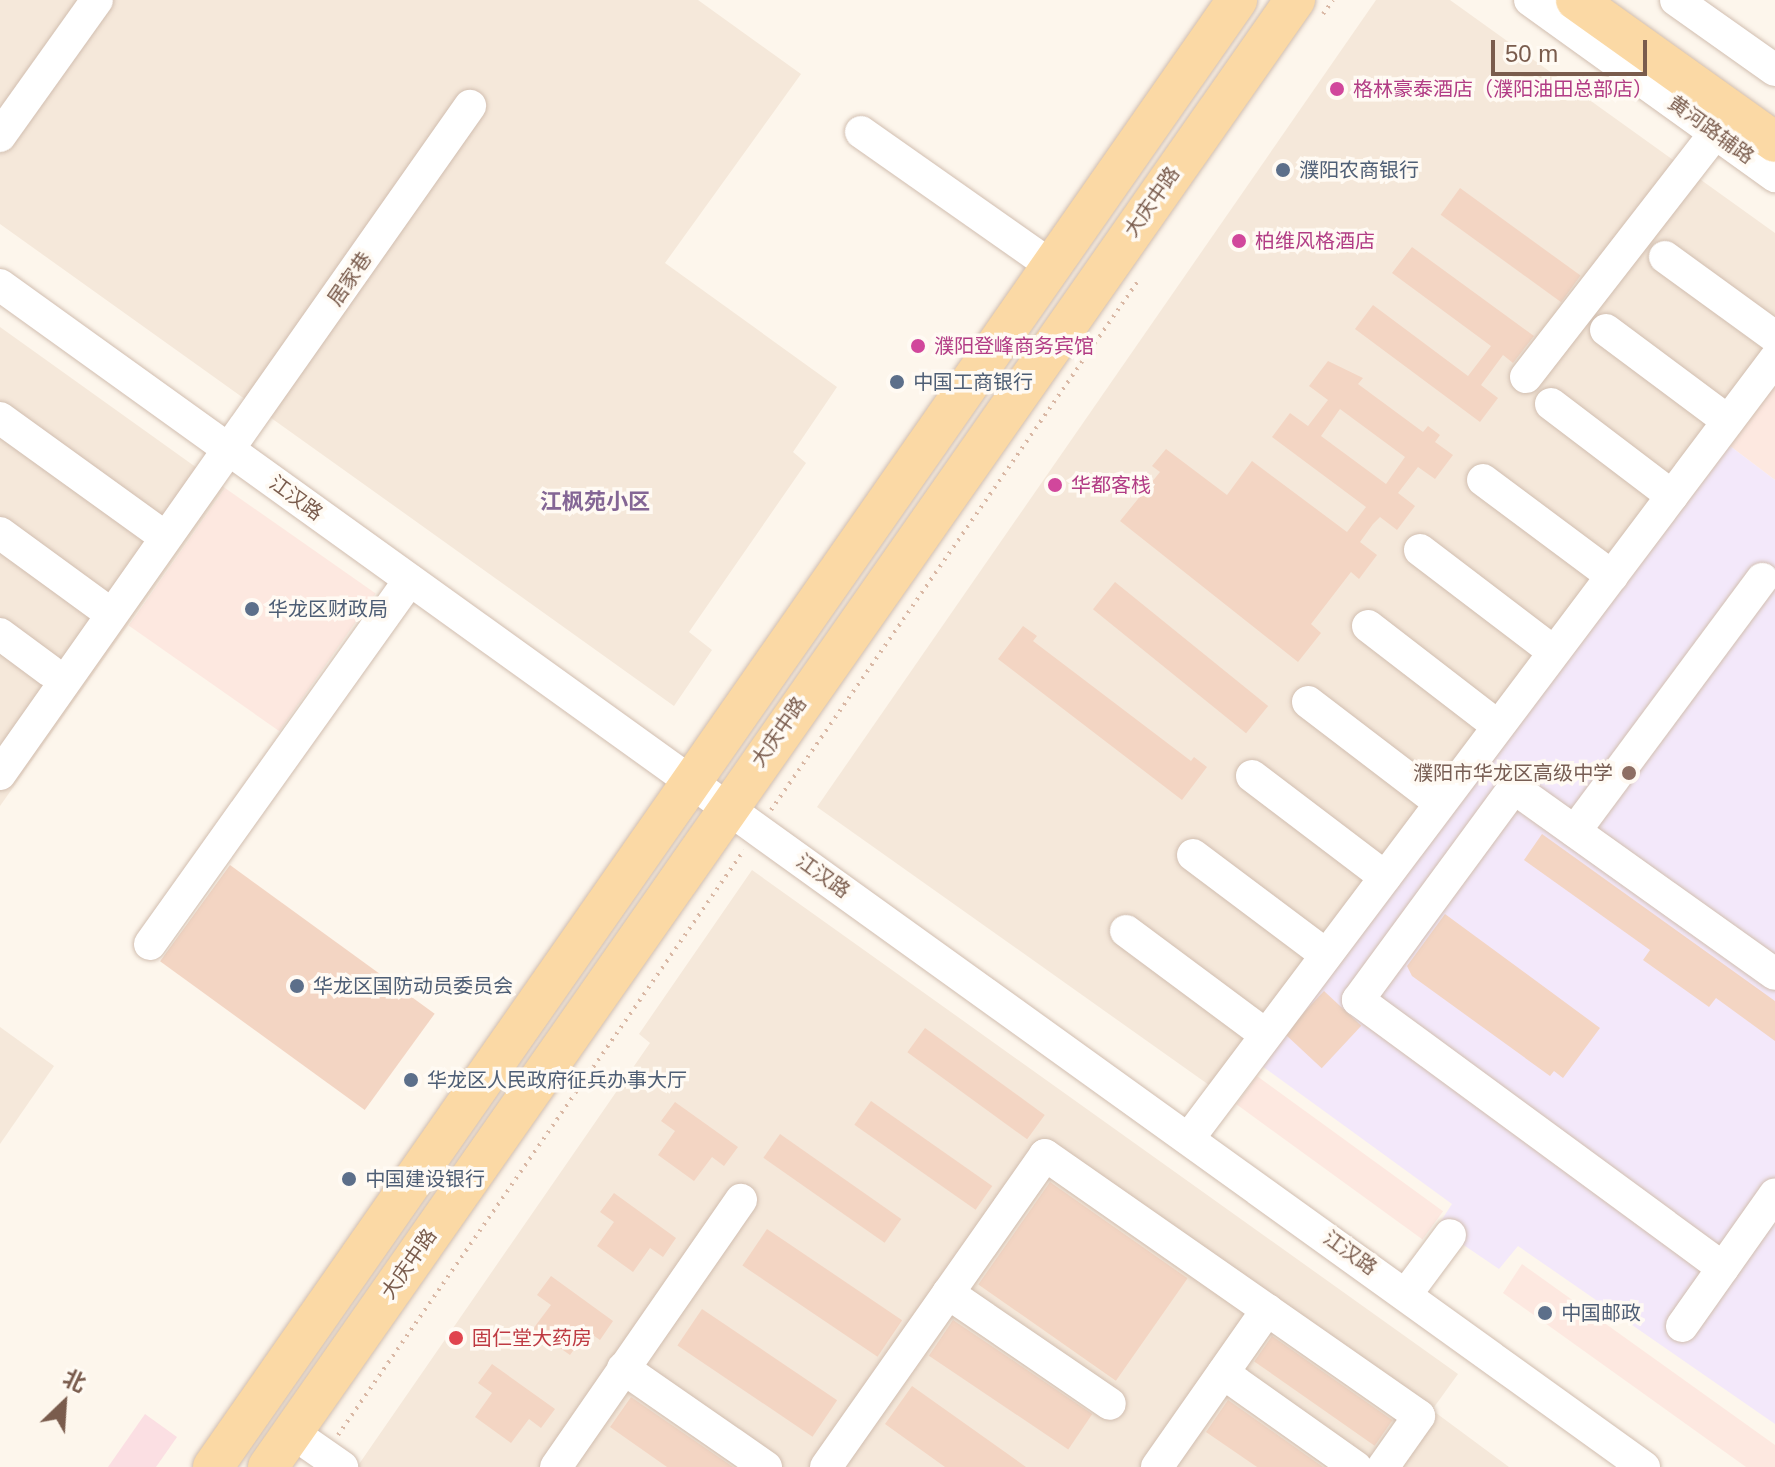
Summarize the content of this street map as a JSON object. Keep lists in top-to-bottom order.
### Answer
{
  "streets": {
    "main road": ["大庆中路"],
    "street": ["黄河路辅路", "居家巷", "江汉路"]
  },
  "crossings": [
    ["大庆中路", "江汉路"],
    ["居家巷", "江汉路"]
  ],
  "districts": ["江枫苑小区"],
  "places": [
    "格林豪泰酒店（濮阳油田总部店）",
    "濮阳农商银行",
    "柏维风格酒店",
    "濮阳登峰商务宾馆",
    "中国工商银行",
    "华都客栈",
    "华龙区财政局",
    "濮阳市华龙区高级中学",
    "华龙区国防动员委员会",
    "华龙区人民政府征兵办事大厅",
    "中国建设银行",
    "中国邮政",
    "固仁堂大药房"
  ],
  "scale_bar": "50 m",
  "north": "top right"
}
